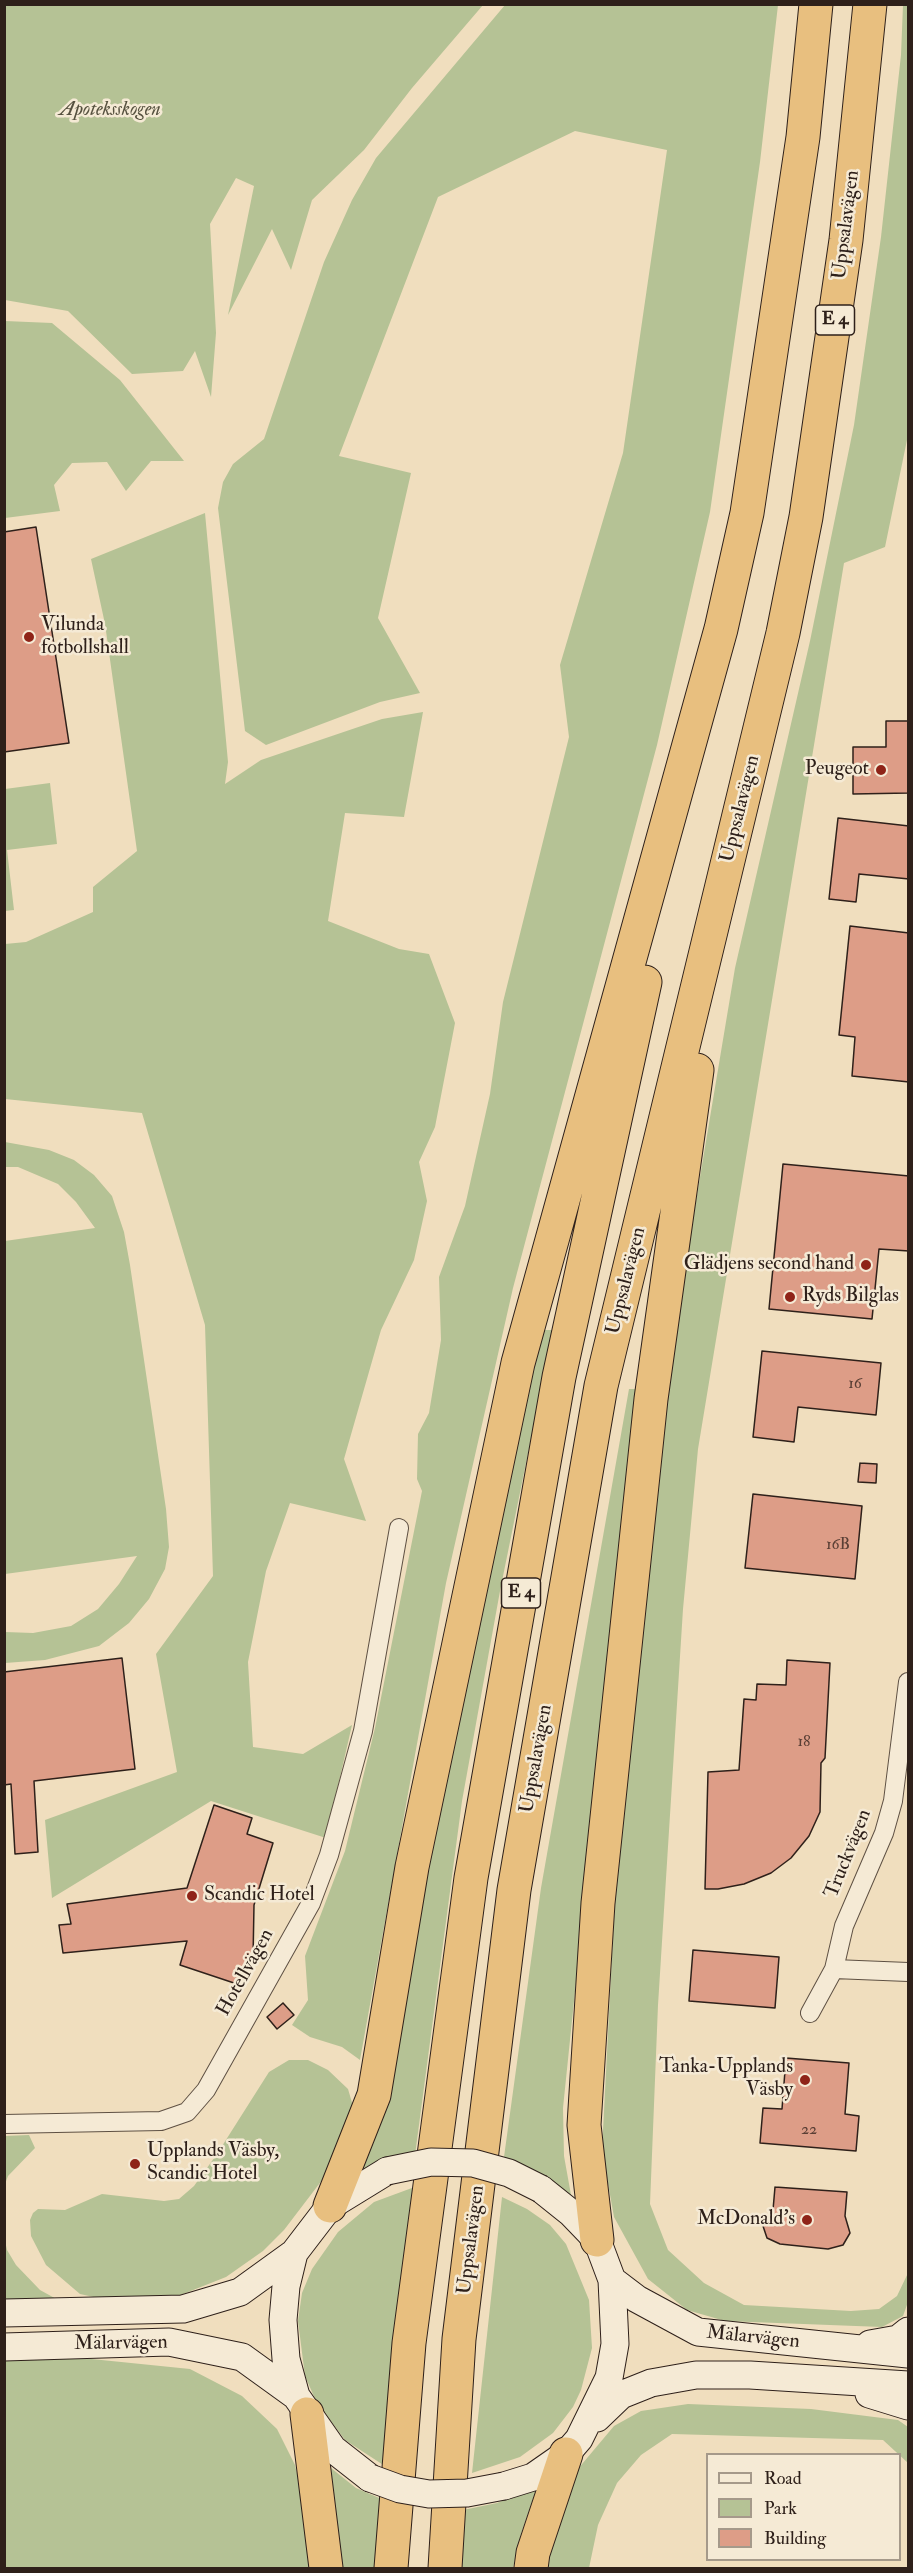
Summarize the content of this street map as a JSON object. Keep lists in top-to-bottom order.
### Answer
{
  "streets": {
    "highway": ["Uppsalavägen", "E 4"],
    "main road": ["Mälarvägen"],
    "street": ["Truckvägen", "Hotellvägen"]
  },
  "parks": ["Apoteksskogen"],
  "places": [
    "Vilunda fotbollshall",
    "Peugeot",
    "Glädjens second hand",
    "Ryds Bilglas",
    "Scandic Hotel",
    "Tanka-Upplands Väsby",
    "Upplands Väsby, Scandic Hotel",
    "McDonald's"
  ],
  "house_numbers": [
    "16",
    "16B",
    "18",
    "22"
  ],
  "legend": ["Road", "Park", "Building"]
}
